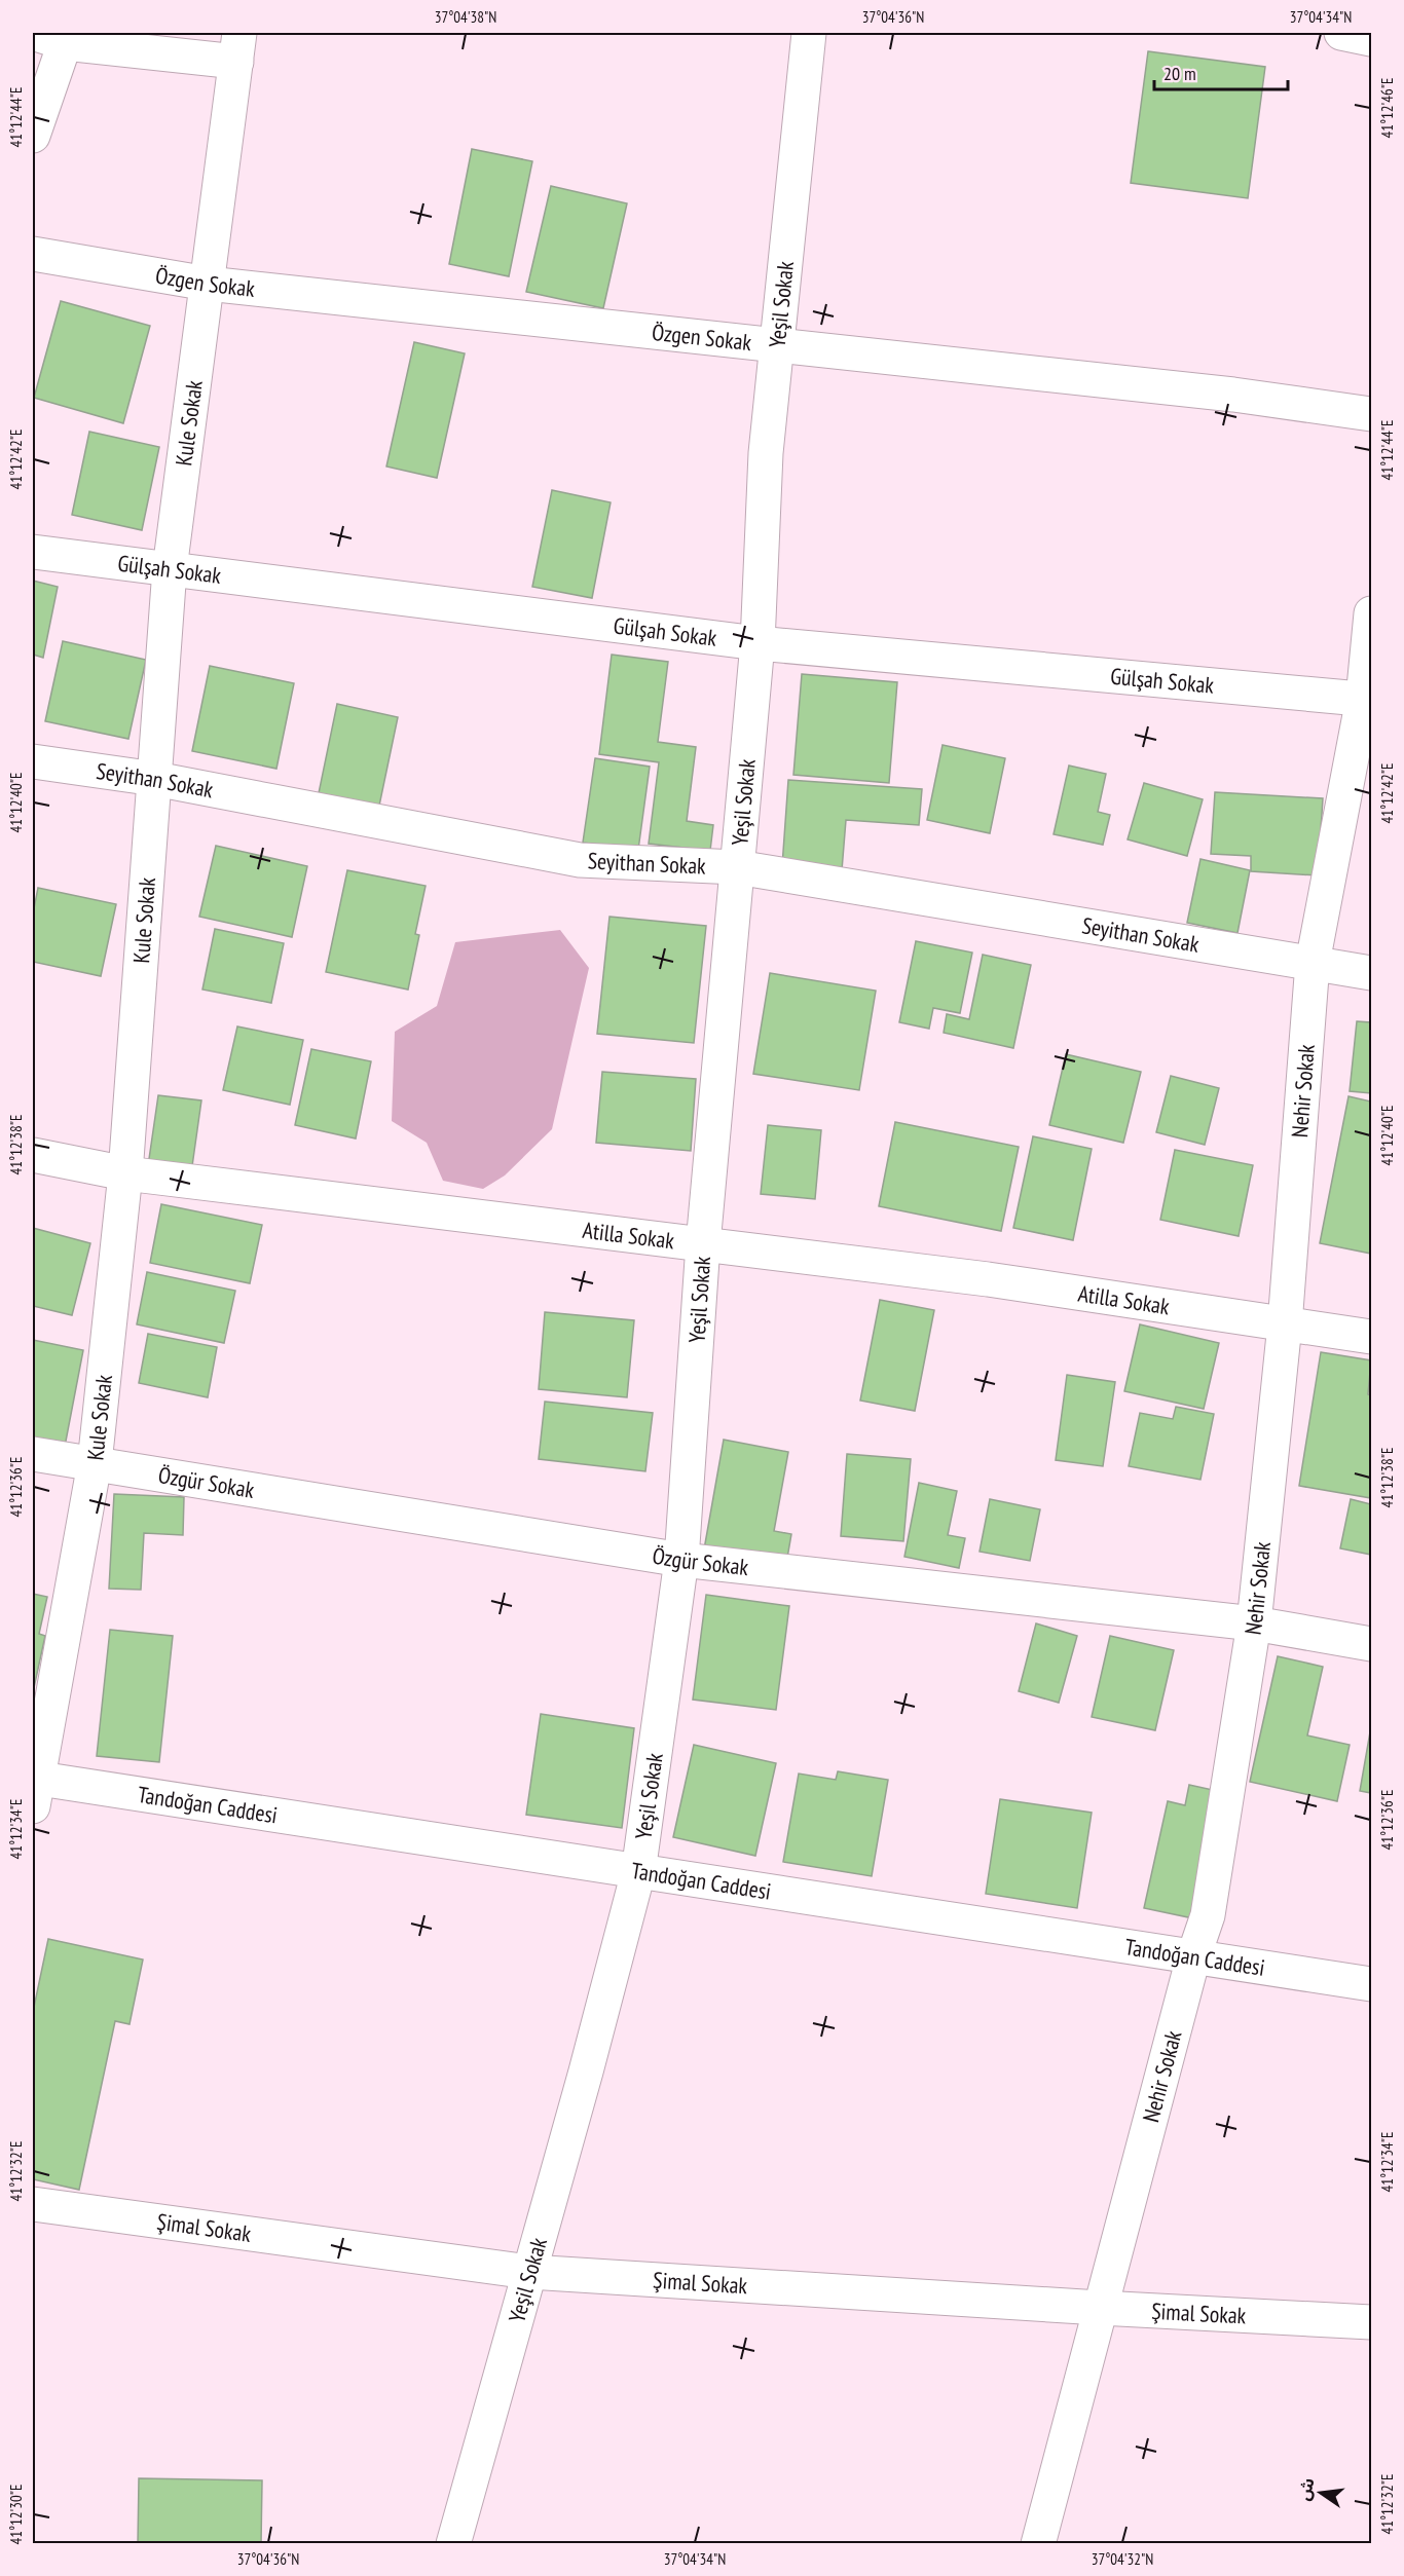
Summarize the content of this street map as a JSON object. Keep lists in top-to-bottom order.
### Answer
{
  "streets": {
    "street": [
      "Özgen Sokak",
      "Yeşil Sokak",
      "Kule Sokak",
      "Gülşah Sokak",
      "Seyithan Sokak",
      "Nehir Sokak",
      "Atilla Sokak",
      "Özgür Sokak",
      "Tandoğan Caddesi",
      "Şimal Sokak"
    ]
  },
  "crossings": [
    ["Özgen Sokak", "Yeşil Sokak"],
    ["Özgen Sokak", "Kule Sokak"],
    ["Yeşil Sokak", "Gülşah Sokak"],
    ["Yeşil Sokak", "Seyithan Sokak"],
    ["Yeşil Sokak", "Atilla Sokak"],
    ["Yeşil Sokak", "Özgür Sokak"],
    ["Yeşil Sokak", "Tandoğan Caddesi"],
    ["Yeşil Sokak", "Şimal Sokak"],
    ["Kule Sokak", "Gülşah Sokak"],
    ["Kule Sokak", "Seyithan Sokak"],
    ["Kule Sokak", "Atilla Sokak"],
    ["Kule Sokak", "Özgür Sokak"],
    ["Kule Sokak", "Tandoğan Caddesi"],
    ["Gülşah Sokak", "Nehir Sokak"],
    ["Seyithan Sokak", "Nehir Sokak"],
    ["Nehir Sokak", "Atilla Sokak"],
    ["Nehir Sokak", "Özgür Sokak"],
    ["Nehir Sokak", "Tandoğan Caddesi"],
    ["Nehir Sokak", "Şimal Sokak"]
  ],
  "scale_bar": "20 m",
  "north": "left",
  "coordinates": [
    "37°04'38\"N",
    "37°04'36\"N",
    "37°04'34\"N",
    "41°12'46\"E",
    "41°12'44\"E",
    "41°12'42\"E",
    "41°12'40\"E",
    "41°12'38\"E",
    "41°12'36\"E",
    "41°12'34\"E",
    "41°12'32\"E",
    "41°12'30\"E",
    "37°04'32\"N"
  ]
}
